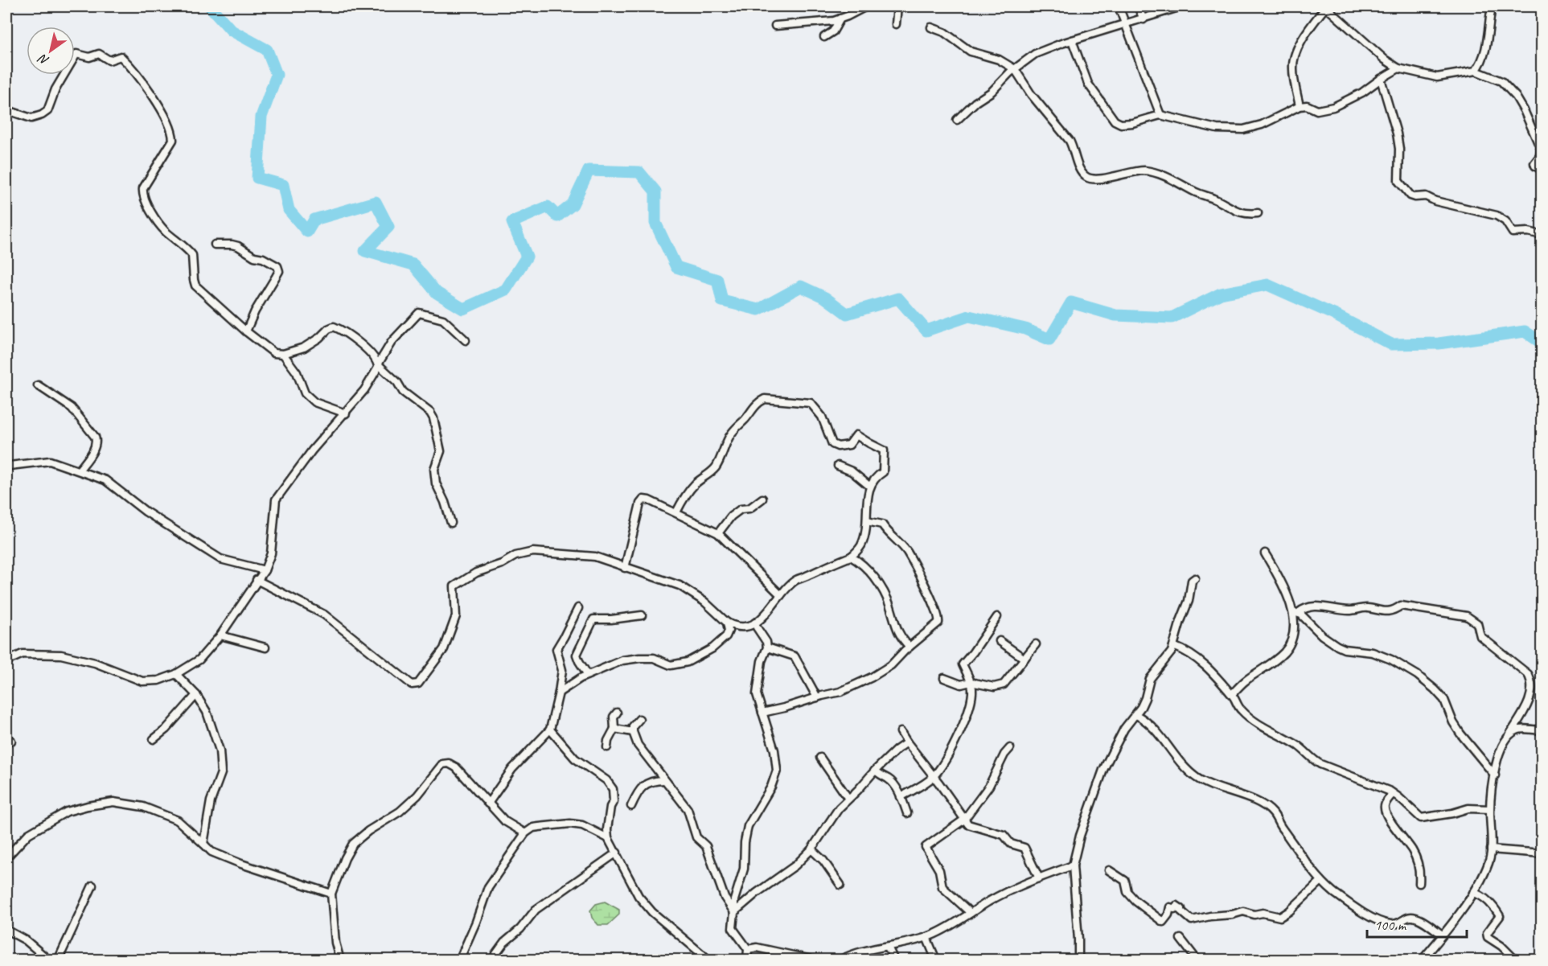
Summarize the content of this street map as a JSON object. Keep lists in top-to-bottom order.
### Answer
{
  "scale_bar": "100 m",
  "north": "bottom left"
}
